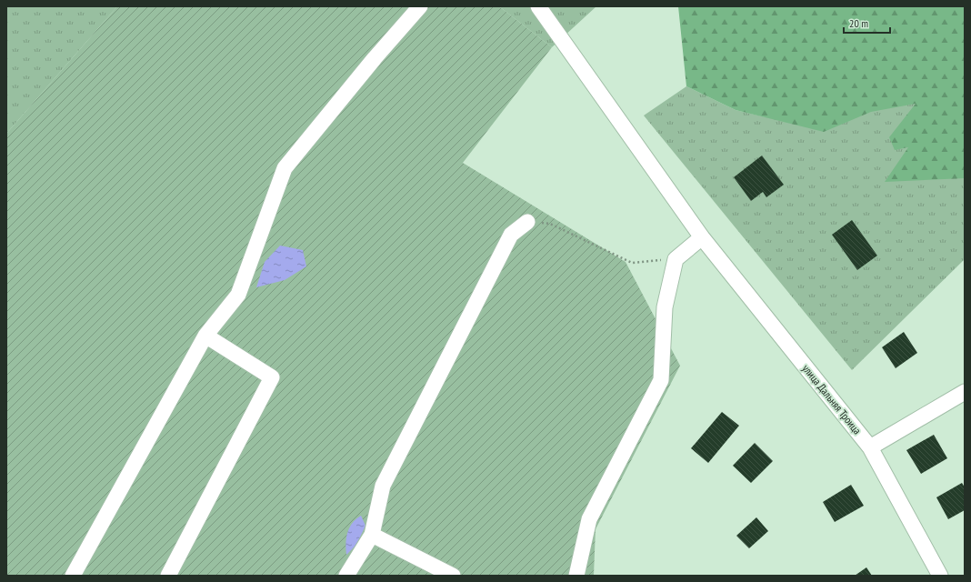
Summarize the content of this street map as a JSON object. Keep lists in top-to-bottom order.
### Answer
{
  "streets": {
    "street": ["улица Дальняя Троица"]
  },
  "scale_bar": "20 m"
}
